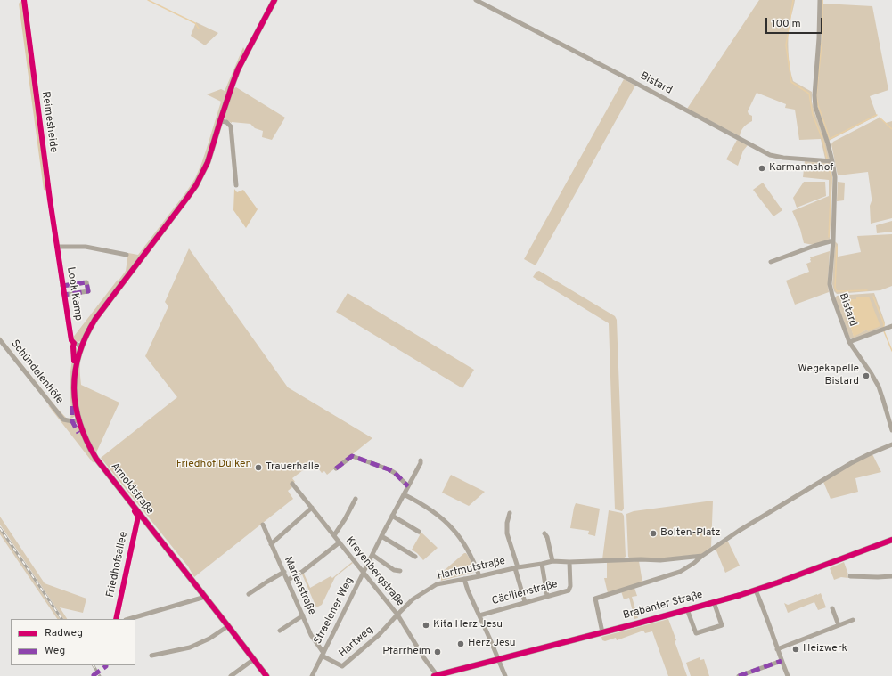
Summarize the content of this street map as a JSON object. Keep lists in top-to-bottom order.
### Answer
{
  "streets": {
    "street": [
      "Bistard",
      "Reimesheide",
      "Look Kamp",
      "Schündelenhöfe",
      "Arnoldstraße",
      "Friedhofsallee",
      "Hartmutstraße",
      "Kreyenbergstraße",
      "Marienstraße",
      "Cäcilienstraße",
      "Brabanter Straße",
      "Straelener Weg",
      "Hartweg"
    ]
  },
  "crossings": [
    ["Reimesheide", "Look Kamp"],
    ["Look Kamp", "Arnoldstraße"],
    ["Schündelenhöfe", "Arnoldstraße"],
    ["Arnoldstraße", "Friedhofsallee"],
    ["Hartmutstraße", "Kreyenbergstraße"],
    ["Hartmutstraße", "Cäcilienstraße"],
    ["Hartmutstraße", "Hartweg"],
    ["Kreyenbergstraße", "Brabanter Straße"],
    ["Kreyenbergstraße", "Straelener Weg"],
    ["Kreyenbergstraße", "Hartweg"],
    ["Marienstraße", "Straelener Weg"],
    ["Marienstraße", "Hartweg"],
    ["Straelener Weg", "Hartweg"]
  ],
  "parks": ["Friedhof Dülken"],
  "places": [
    "Karmannshof",
    "Wegekapelle Bistard",
    "Trauerhalle",
    "Bolten-Platz",
    "Kita Herz Jesu",
    "Herz Jesu",
    "Heizwerk",
    "Pfarrheim"
  ],
  "legend": ["Radweg", "Weg"],
  "scale_bar": "100 m"
}
